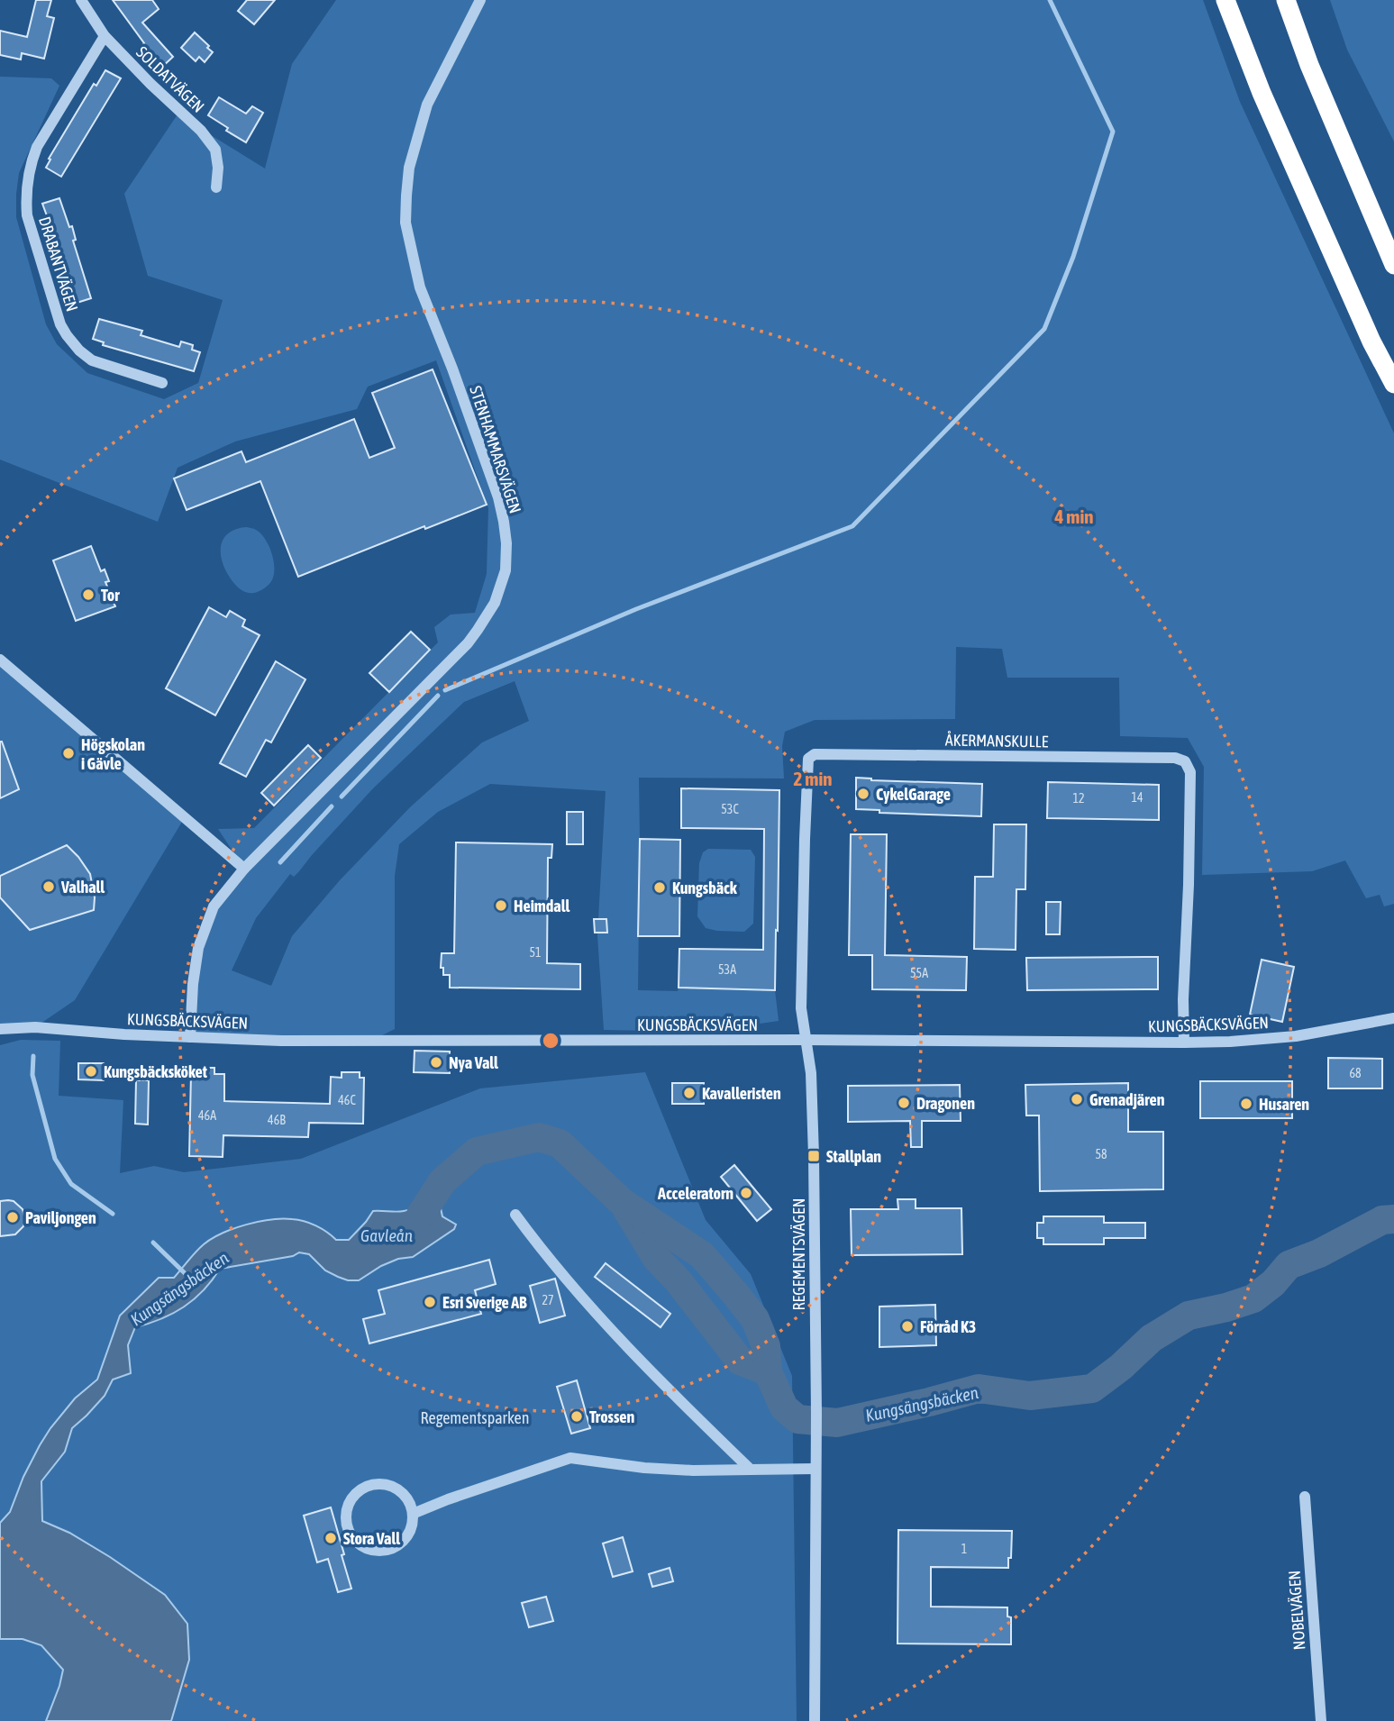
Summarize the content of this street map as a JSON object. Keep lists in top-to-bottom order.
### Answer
{
  "streets": {
    "street": [
      "SOLDATVÄGEN",
      "DRABANTVÄGEN",
      "STENHAMMARSVÄGEN",
      "ÅKERMANSKULLE",
      "KUNGSBÄCKSVÄGEN",
      "REGEMENTSVÄGEN",
      "NOBELVÄGEN"
    ]
  },
  "crossings": [
    ["SOLDATVÄGEN", "DRABANTVÄGEN"],
    ["STENHAMMARSVÄGEN", "KUNGSBÄCKSVÄGEN"],
    ["ÅKERMANSKULLE", "KUNGSBÄCKSVÄGEN"],
    ["ÅKERMANSKULLE", "REGEMENTSVÄGEN"],
    ["KUNGSBÄCKSVÄGEN", "REGEMENTSVÄGEN"]
  ],
  "water": ["Gavleån", "Kungsängsbäcken"],
  "parks": ["Regementsparken"],
  "places": {
    "other": [
      "Tor",
      "Högskolan i Gävle",
      "CykelGarage",
      "Valhall",
      "Kungsbäck",
      "Heimdall",
      "Nya Vall",
      "Kungsbäcksköket",
      "Kavalleristen",
      "Grenadjären",
      "Dragonen",
      "Husaren",
      "Acceleratorn",
      "Paviljongen",
      "Esri Sverige AB",
      "Förråd K3",
      "Trossen",
      "Stora Vall"
    ],
    "transit": ["Stallplan"]
  },
  "house_numbers": [
    "14",
    "12",
    "53C",
    "51",
    "53A",
    "55A",
    "68",
    "46C",
    "46A",
    "46B",
    "58",
    "27",
    "1"
  ],
  "rings": ["4 min", "2 min"]
}
